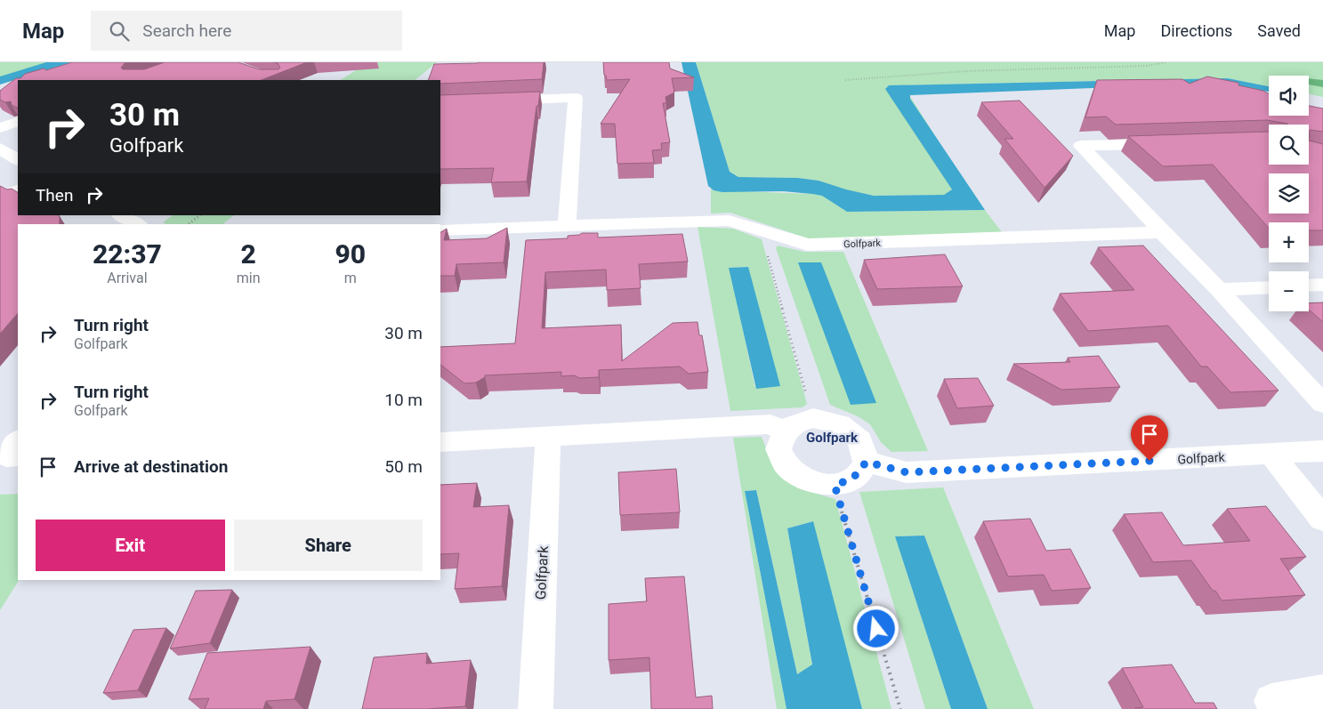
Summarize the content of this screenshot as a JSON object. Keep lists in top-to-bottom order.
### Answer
{
  "streets": {
    "street": ["Golfpark"]
  },
  "districts": ["Golfpark"],
  "page": {
    "header": "Map",
    "search": "Search here",
    "nav": ["Map", "Directions", "Saved"],
    "map_buttons": ["+", "−"],
    "turn": ["30 m", "Golfpark"],
    "then": "Then",
    "eta": [
      "22:37",
      "Arrival",
      "2",
      "min",
      "90",
      "m"
    ],
    "list": [
      {
        "name": "Turn right",
        "note": "Golfpark",
        "value": "30 m"
      },
      {
        "name": "Turn right",
        "note": "Golfpark",
        "value": "10 m"
      },
      {
        "name": "Arrive at destination",
        "value": "50 m"
      }
    ],
    "buttons": ["Exit", "Share"]
  }
}
